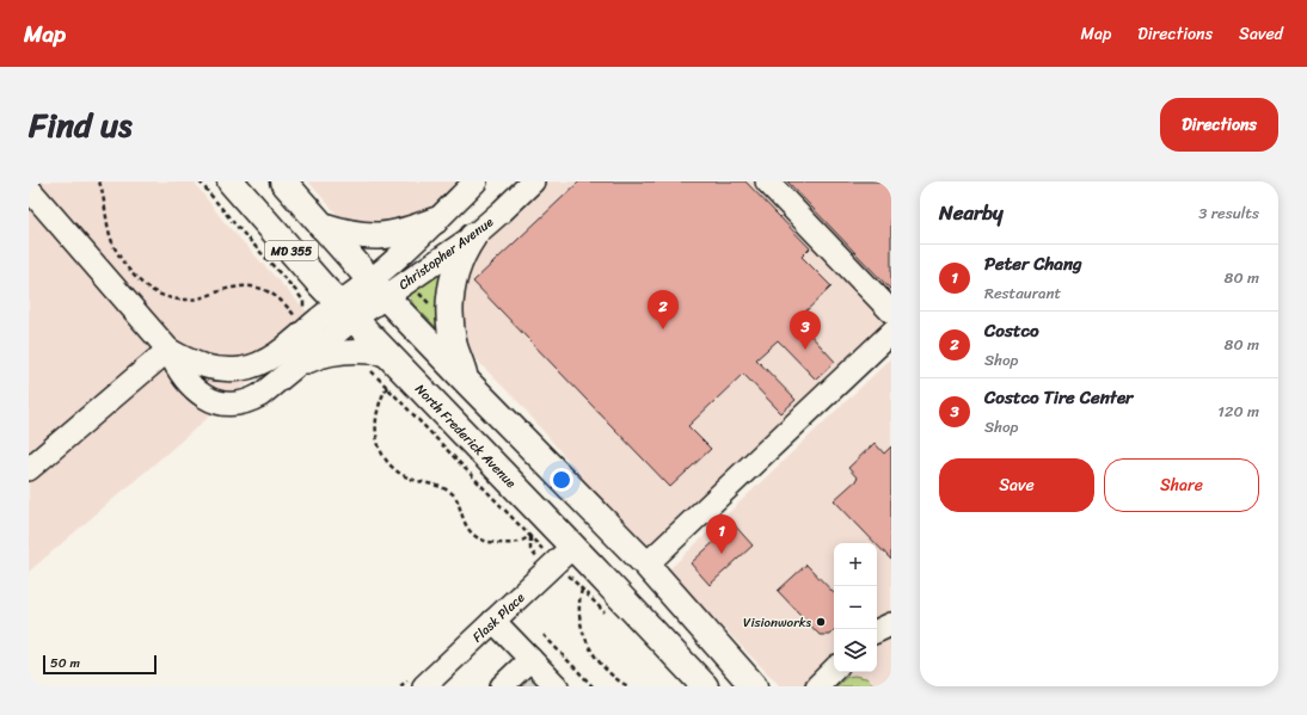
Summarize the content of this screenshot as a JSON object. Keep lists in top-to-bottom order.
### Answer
{
  "streets": {
    "main road": ["MD 355", "North Frederick Avenue"],
    "street": ["Christopher Avenue", "Flask Place"]
  },
  "crossings": [
    ["MD 355", "Christopher Avenue"],
    ["Christopher Avenue", "North Frederick Avenue"],
    ["North Frederick Avenue", "Flask Place"]
  ],
  "places": ["Visionworks"],
  "scale_bar": "50 m",
  "page": {
    "header": "Map",
    "nav": ["Map", "Directions", "Saved"],
    "title": "Find us",
    "buttons": [
      "Directions",
      ["Save", "Share"]
    ],
    "heading": ["Nearby", "3 results"],
    "list": [
      {
        "mark": "1",
        "name": "Peter Chang",
        "note": "Restaurant",
        "value": "80 m"
      },
      {
        "mark": "2",
        "name": "Costco",
        "note": "Shop",
        "value": "80 m"
      },
      {
        "mark": "3",
        "name": "Costco Tire Center",
        "note": "Shop",
        "value": "120 m"
      }
    ],
    "pins": ["2", "3", "1"],
    "map_buttons": ["+", "−"],
    "scale": "50 m"
  }
}
